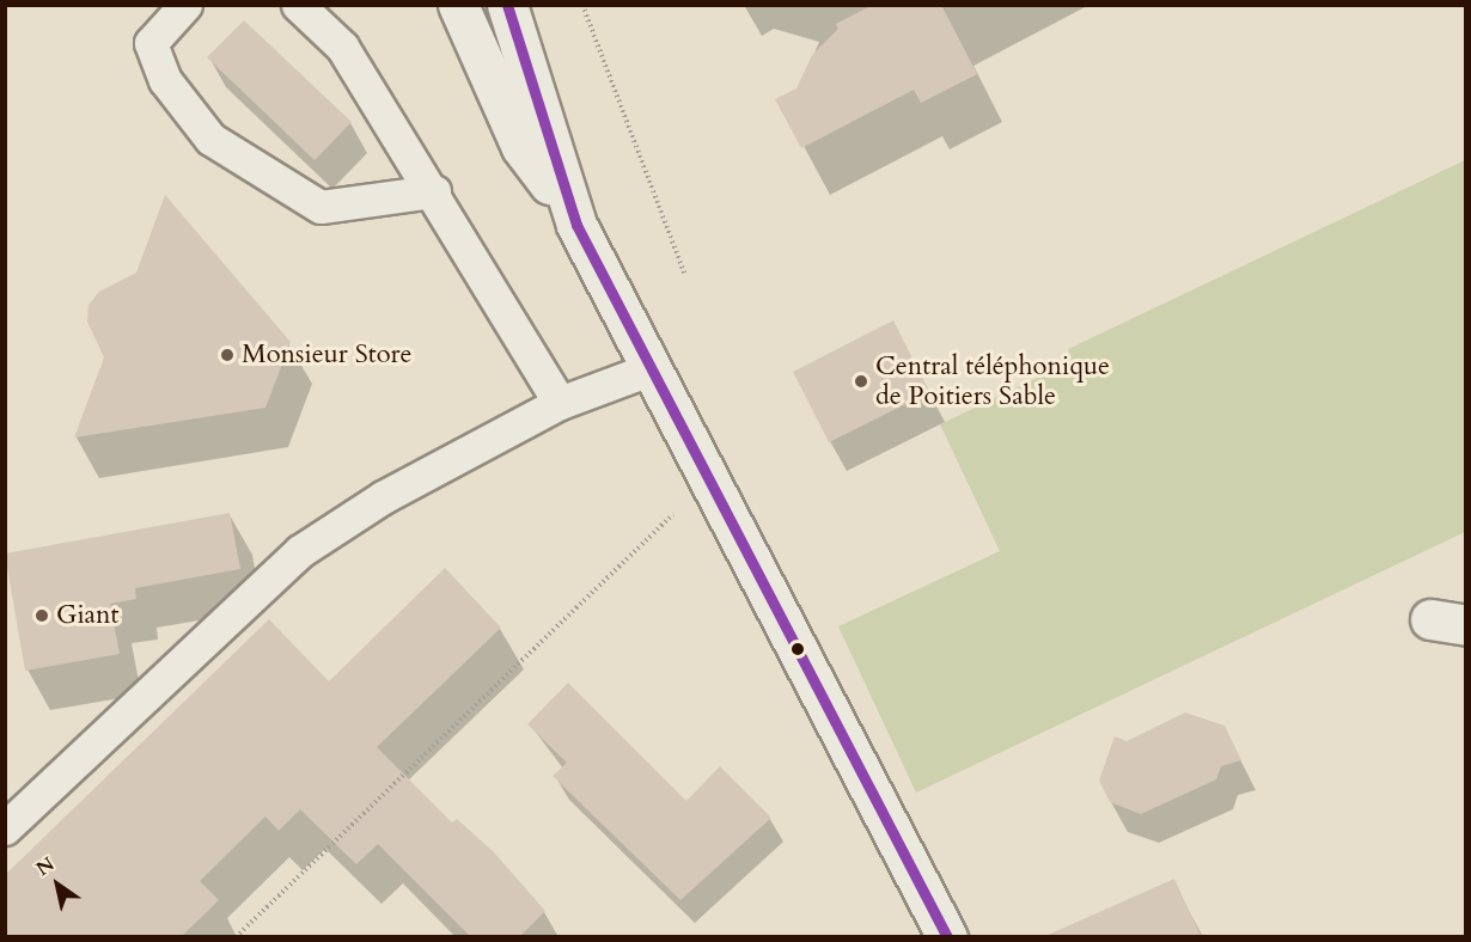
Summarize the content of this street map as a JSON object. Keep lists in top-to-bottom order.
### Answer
{
  "places": ["Monsieur Store", "Central téléphonique de Poitiers Sable", "Giant"],
  "north": "top left"
}
